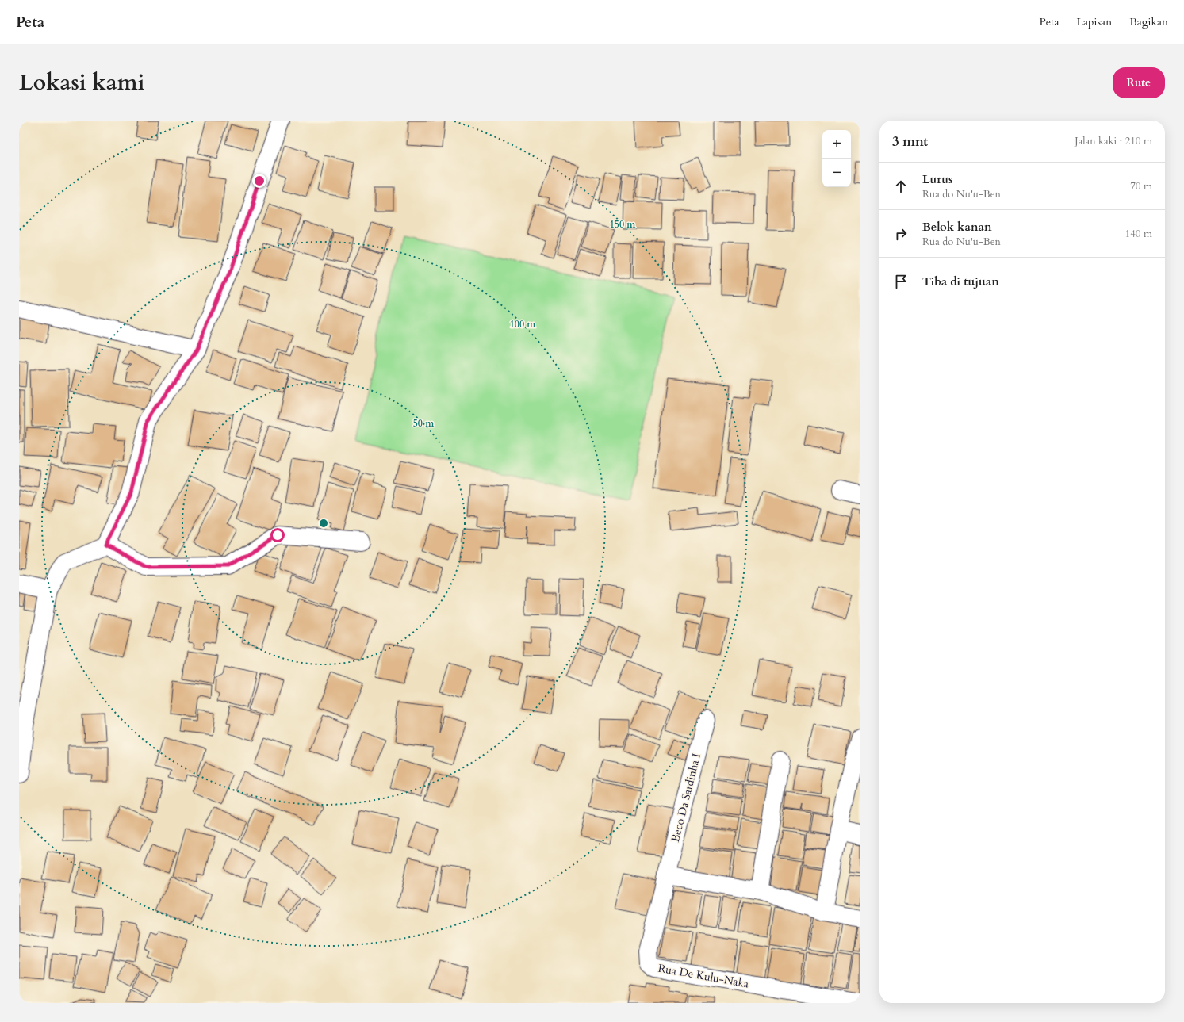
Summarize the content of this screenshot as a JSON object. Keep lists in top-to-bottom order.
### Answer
{
  "streets": {
    "street": ["Beco Da Sardinha I", "Rua De Kulu-Naka"]
  },
  "crossings": [
    ["Beco Da Sardinha I", "Rua De Kulu-Naka"]
  ],
  "page": {
    "header": "Peta",
    "nav": ["Peta", "Lapisan", "Bagikan"],
    "title": "Lokasi kami",
    "buttons": "Rute",
    "heading": ["3 mnt", "Jalan kaki · 210 m"],
    "map_buttons": ["+", "−"],
    "list": [
      ["Lurus", "Rua do Nu'u-Ben", "70 m"],
      ["Belok kanan", "Rua do Nu'u-Ben", "140 m"],
      "Tiba di tujuan"
    ]
  },
  "rings": ["150 m", "100 m", "50 m"]
}
